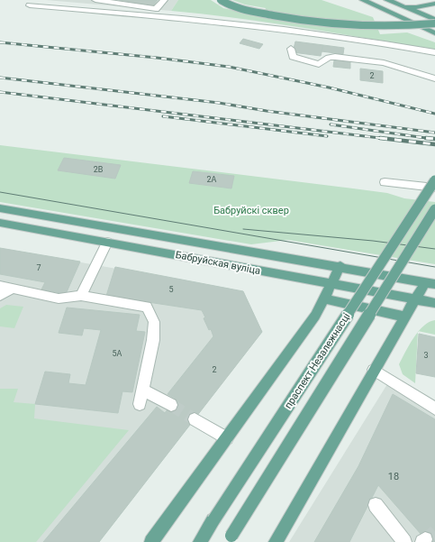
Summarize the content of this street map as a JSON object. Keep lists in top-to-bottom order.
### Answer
{
  "streets": {
    "main road": ["Бабруйская вуліца", "праспект Незалежнасці"]
  },
  "parks": ["Бабруйскі сквер"],
  "house_numbers": [
    "2",
    "2В",
    "2А",
    "7",
    "5",
    "5А",
    "3",
    "2",
    "18"
  ]
}
